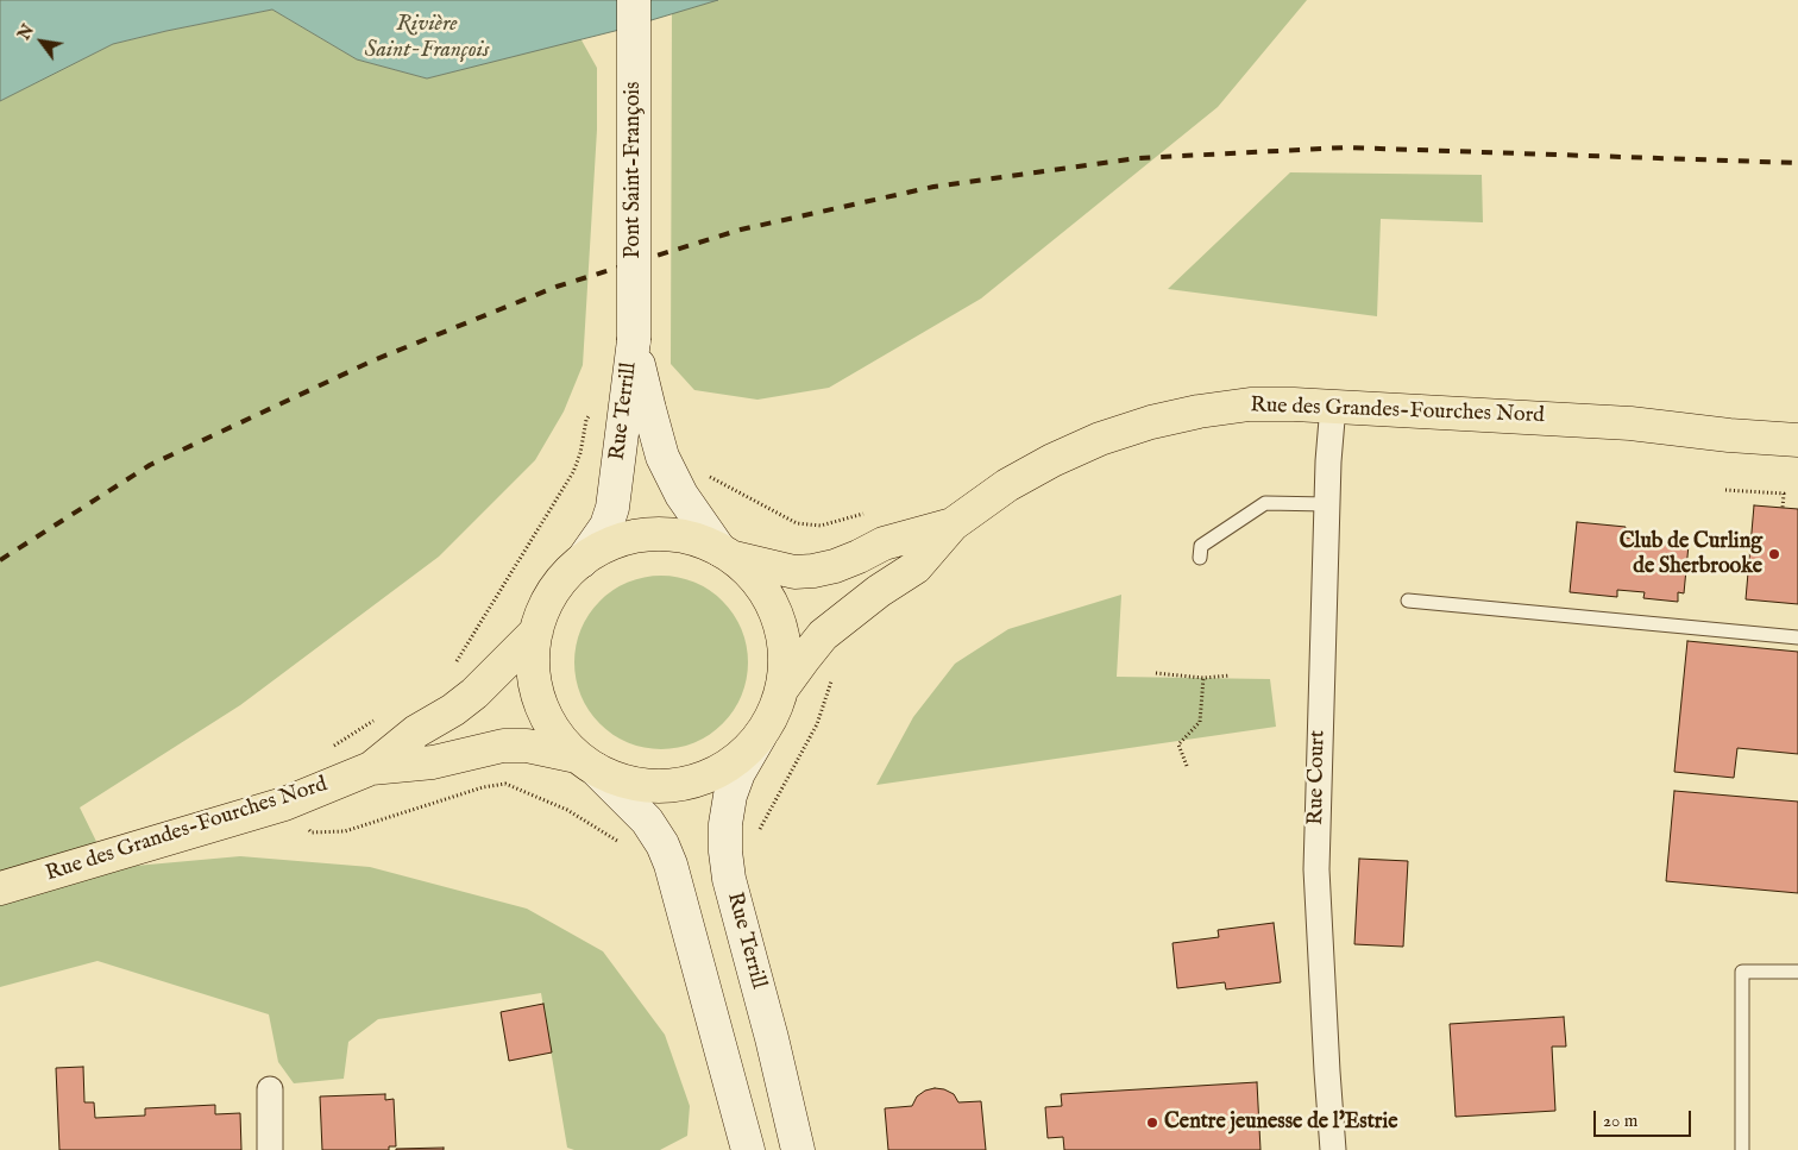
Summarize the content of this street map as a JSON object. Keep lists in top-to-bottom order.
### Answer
{
  "streets": {
    "main road": ["Rue des Grandes-Fourches Nord"],
    "street": ["Pont Saint-François", "Rue Terrill", "Rue Court"]
  },
  "crossings": [
    ["Pont Saint-François", "Rue Terrill"],
    ["Rue Terrill", "Rue des Grandes-Fourches Nord"],
    ["Rue des Grandes-Fourches Nord", "Rue Court"]
  ],
  "water": ["Rivière Saint-François"],
  "places": ["Club de Curling de Sherbrooke", "Centre jeunesse de l'Estrie"],
  "scale_bar": "20 m",
  "north": "top left"
}
